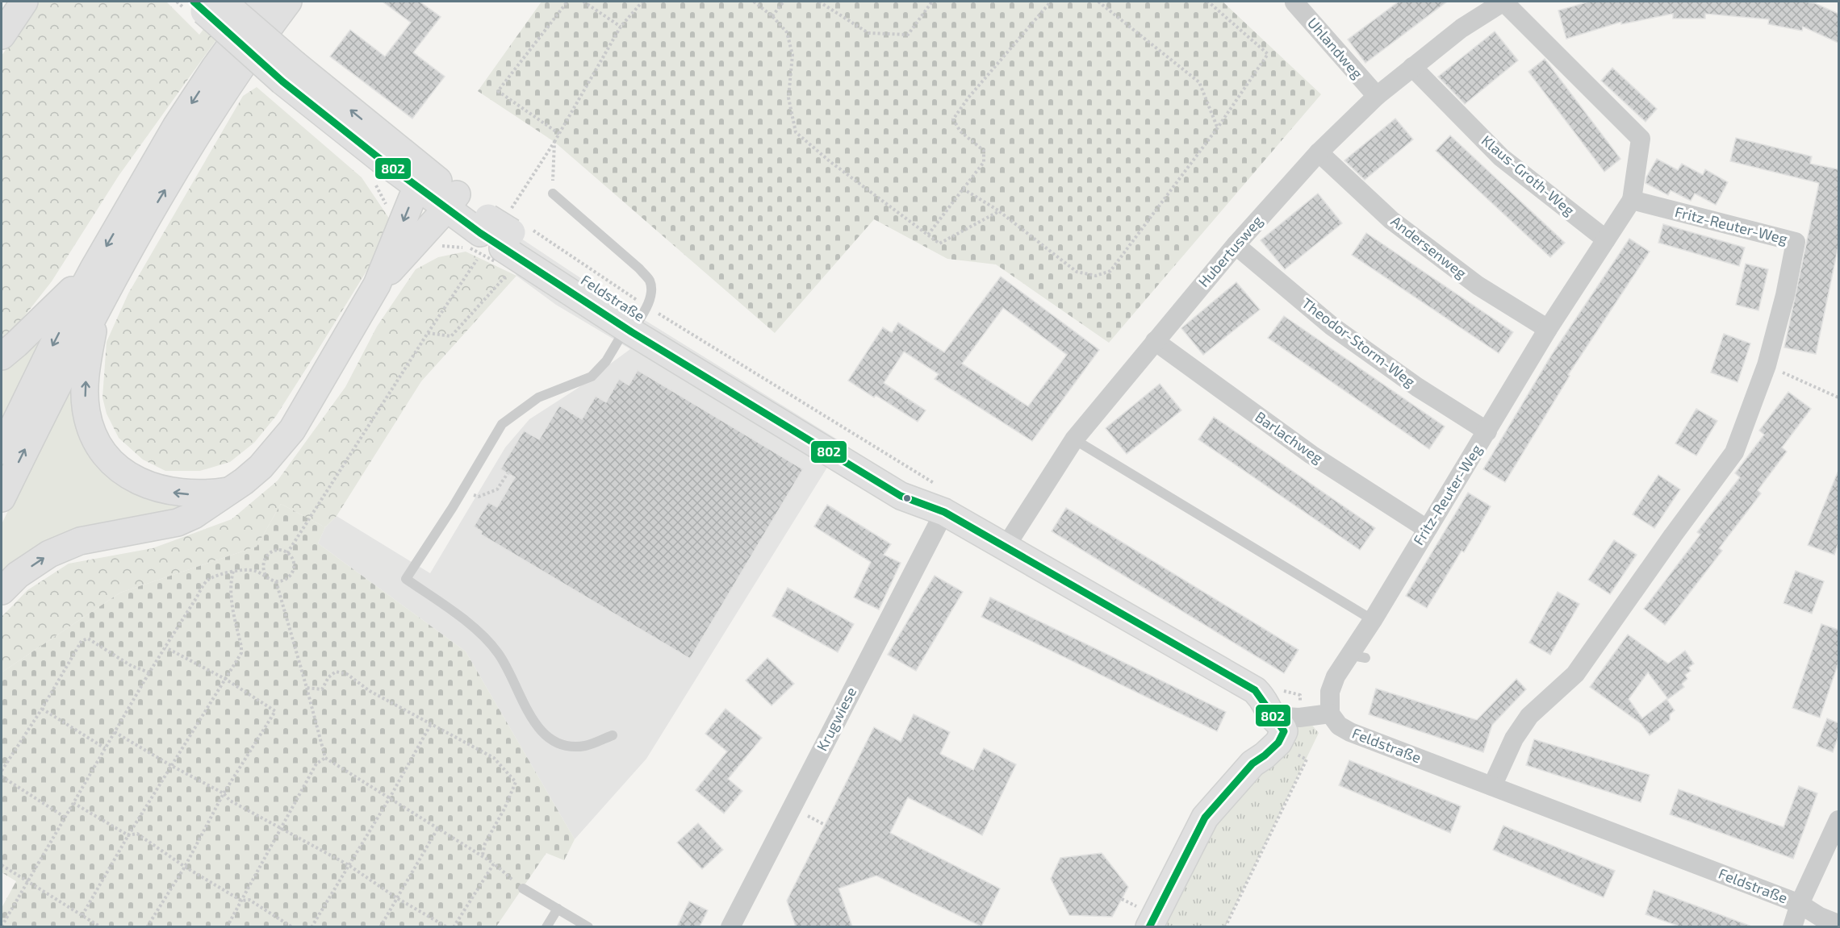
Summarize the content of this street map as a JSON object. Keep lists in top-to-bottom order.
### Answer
{
  "streets": {
    "main road": ["Feldstraße"],
    "street": [
      "Uhlandweg",
      "Klaus-Groth-Weg",
      "Fritz-Reuter-Weg",
      "Andersenweg",
      "Hubertusweg",
      "Theodor-Storm-Weg",
      "Barlachweg",
      "Krugwiese"
    ]
  },
  "crossings": [
    ["Uhlandweg", "Hubertusweg"],
    ["Klaus-Groth-Weg", "Fritz-Reuter-Weg"],
    ["Klaus-Groth-Weg", "Hubertusweg"],
    ["Fritz-Reuter-Weg", "Andersenweg"],
    ["Fritz-Reuter-Weg", "Feldstraße"],
    ["Fritz-Reuter-Weg", "Theodor-Storm-Weg"],
    ["Fritz-Reuter-Weg", "Barlachweg"],
    ["Andersenweg", "Hubertusweg"],
    ["Hubertusweg", "Feldstraße"],
    ["Hubertusweg", "Theodor-Storm-Weg"],
    ["Hubertusweg", "Barlachweg"],
    ["Feldstraße", "Krugwiese"]
  ],
  "lines": ["transit line 802"]
}
